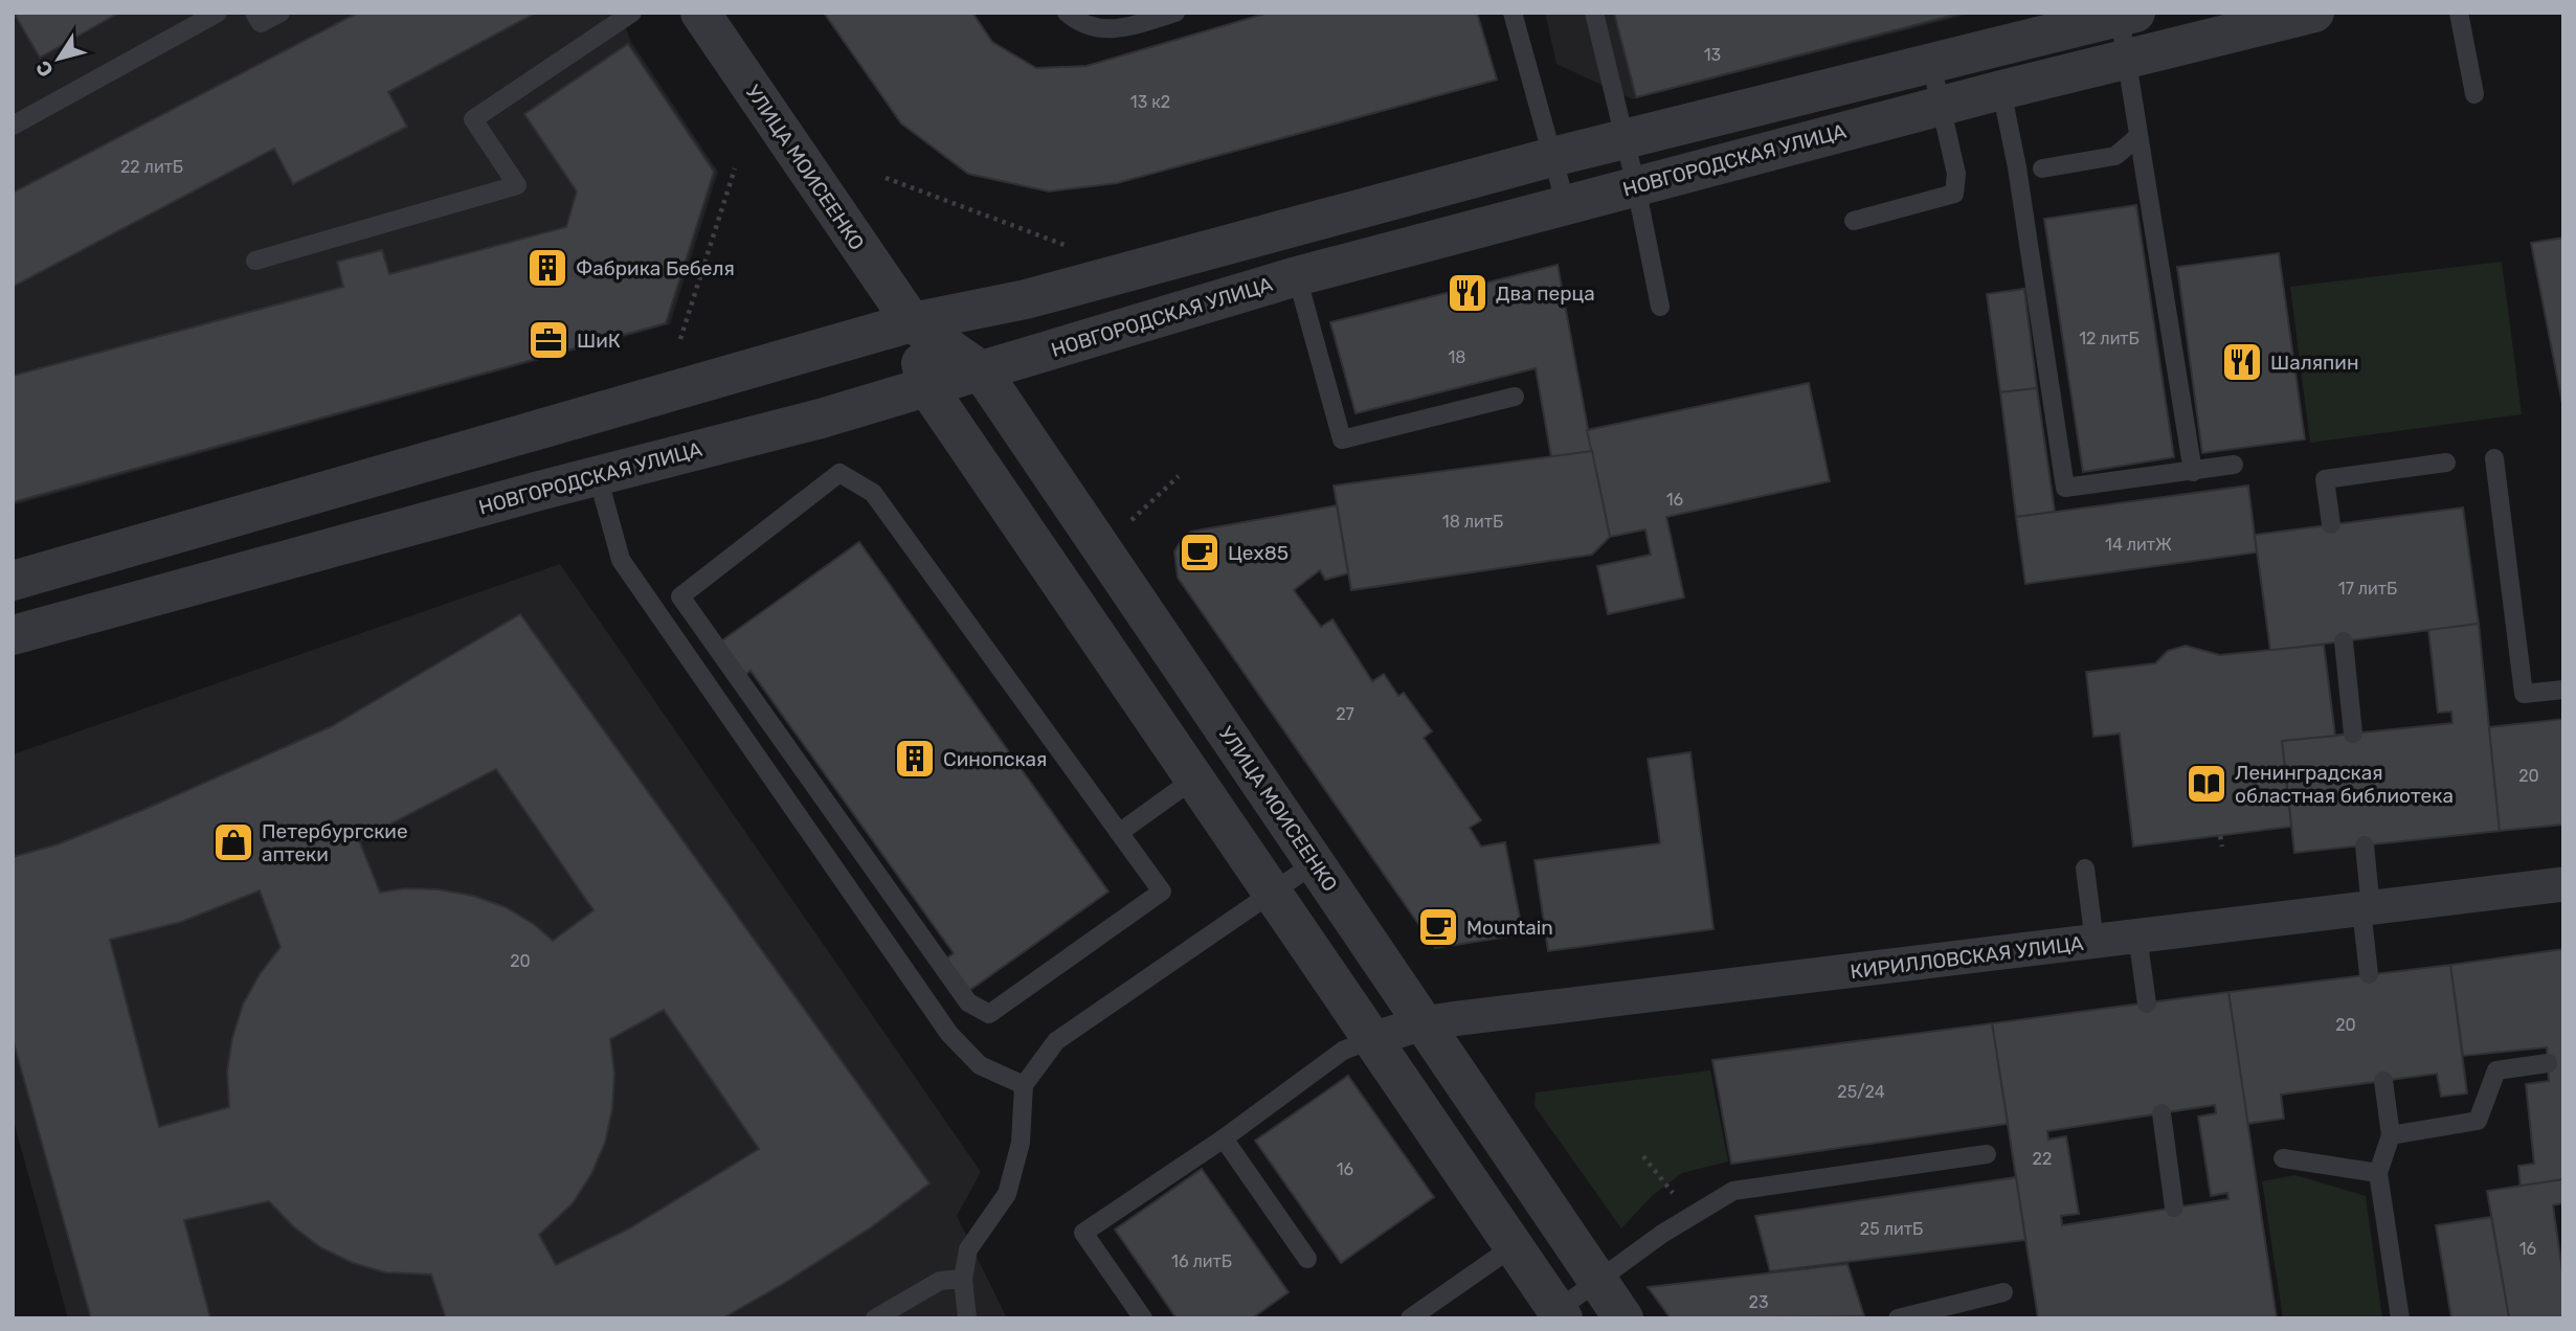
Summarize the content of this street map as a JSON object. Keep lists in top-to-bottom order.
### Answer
{
  "streets": {
    "street": ["НОВГОРОДСКАЯ УЛИЦА", "УЛИЦА МОИСЕЕНКО", "КИРИЛЛОВСКАЯ УЛИЦА"]
  },
  "crossings": [
    ["НОВГОРОДСКАЯ УЛИЦА", "УЛИЦА МОИСЕЕНКО"],
    ["УЛИЦА МОИСЕЕНКО", "КИРИЛЛОВСКАЯ УЛИЦА"]
  ],
  "places": {
    "building": ["Фабрика Бебеля", "Синопская"],
    "restaurant": ["Два перца", "Шаляпин"],
    "office": ["ШиК"],
    "cafe": ["Цех85", "Mountain"],
    "library": ["Ленинградская областная библиотека"],
    "shop": ["Петербургские аптеки"]
  },
  "house_numbers": [
    "13",
    "13 к2",
    "22 литБ",
    "12 литБ",
    "18",
    "16",
    "18 литБ",
    "14 литЖ",
    "17 литБ",
    "27",
    "20",
    "20",
    "20",
    "25/24",
    "22",
    "16",
    "25 литБ",
    "16",
    "16 литБ",
    "23"
  ],
  "north": "bottom left"
}
